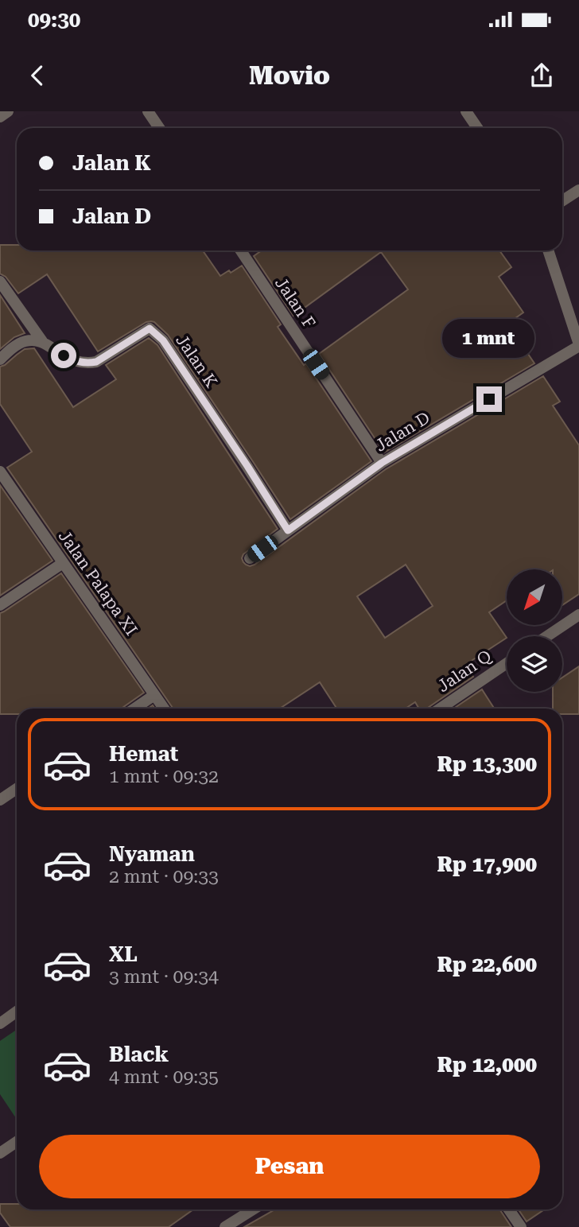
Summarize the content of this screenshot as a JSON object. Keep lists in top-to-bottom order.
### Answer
{
  "streets": {
    "street": [
      "Jalan F",
      "Jalan K",
      "Jalan D",
      "Jalan Palapa XI",
      "Jalan Q"
    ]
  },
  "crossings": [
    ["Jalan F", "Jalan D"],
    ["Jalan K", "Jalan D"]
  ],
  "north": "bottom left",
  "page": {
    "status": "09:30",
    "header": "Movio",
    "banner": ["Jalan K", "Jalan D"],
    "bubble": "1 mnt",
    "list": [
      {
        "name": "Hemat",
        "note": "1 mnt · 09:32",
        "value": "Rp 13,300"
      },
      {
        "name": "Nyaman",
        "note": "2 mnt · 09:33",
        "value": "Rp 17,900"
      },
      {
        "name": "XL",
        "note": "3 mnt · 09:34",
        "value": "Rp 22,600"
      },
      {
        "name": "Black",
        "note": "4 mnt · 09:35",
        "value": "Rp 12,000"
      }
    ],
    "buttons": "Pesan"
  }
}
